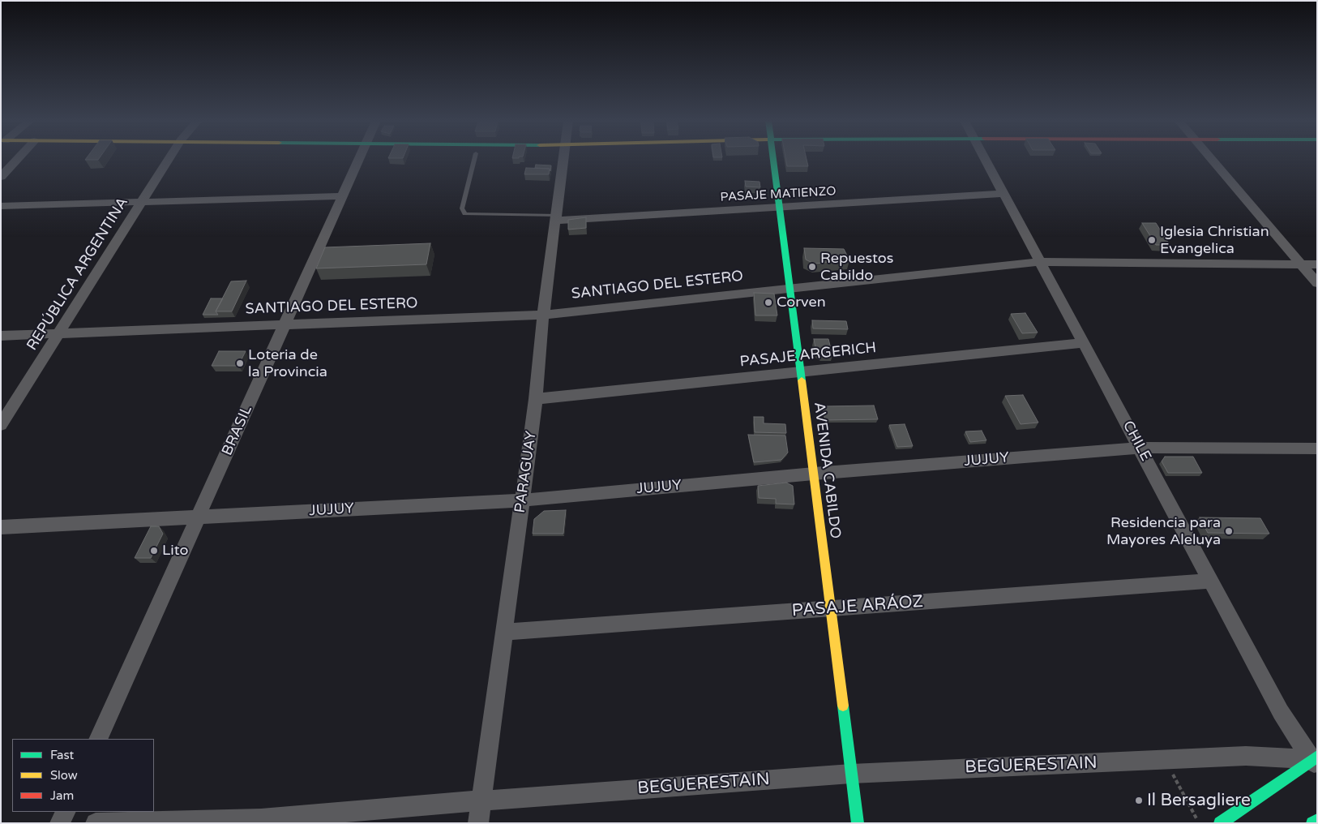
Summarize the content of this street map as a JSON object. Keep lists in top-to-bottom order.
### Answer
{
  "streets": {
    "street": [
      "PASAJE MATIENZO",
      "REPÚBLICA ARGENTINA",
      "SANTIAGO DEL ESTERO",
      "PASAJE ARGERICH",
      "BRASIL",
      "CHILE",
      "JUJUY",
      "AVENIDA CABILDO",
      "PARAGUAY",
      "PASAJE ARÁOZ",
      "BEGUERESTAIN"
    ]
  },
  "crossings": [
    ["PASAJE MATIENZO", "CHILE"],
    ["PASAJE MATIENZO", "AVENIDA CABILDO"],
    ["PASAJE MATIENZO", "PARAGUAY"],
    ["REPÚBLICA ARGENTINA", "SANTIAGO DEL ESTERO"],
    ["SANTIAGO DEL ESTERO", "BRASIL"],
    ["SANTIAGO DEL ESTERO", "CHILE"],
    ["SANTIAGO DEL ESTERO", "AVENIDA CABILDO"],
    ["SANTIAGO DEL ESTERO", "PARAGUAY"],
    ["PASAJE ARGERICH", "CHILE"],
    ["PASAJE ARGERICH", "AVENIDA CABILDO"],
    ["PASAJE ARGERICH", "PARAGUAY"],
    ["BRASIL", "JUJUY"],
    ["CHILE", "JUJUY"],
    ["CHILE", "PASAJE ARÁOZ"],
    ["CHILE", "BEGUERESTAIN"],
    ["JUJUY", "AVENIDA CABILDO"],
    ["JUJUY", "PARAGUAY"],
    ["AVENIDA CABILDO", "PASAJE ARÁOZ"],
    ["AVENIDA CABILDO", "BEGUERESTAIN"],
    ["PARAGUAY", "PASAJE ARÁOZ"],
    ["PARAGUAY", "BEGUERESTAIN"]
  ],
  "places": [
    "Iglesia Christian Evangelica",
    "Repuestos Cabildo",
    "Corven",
    "Loteria de la Provincia",
    "Residencia para Mayores Aleluya",
    "Lito",
    "Il Bersagliere"
  ],
  "legend": ["Fast", "Slow", "Jam"]
}
